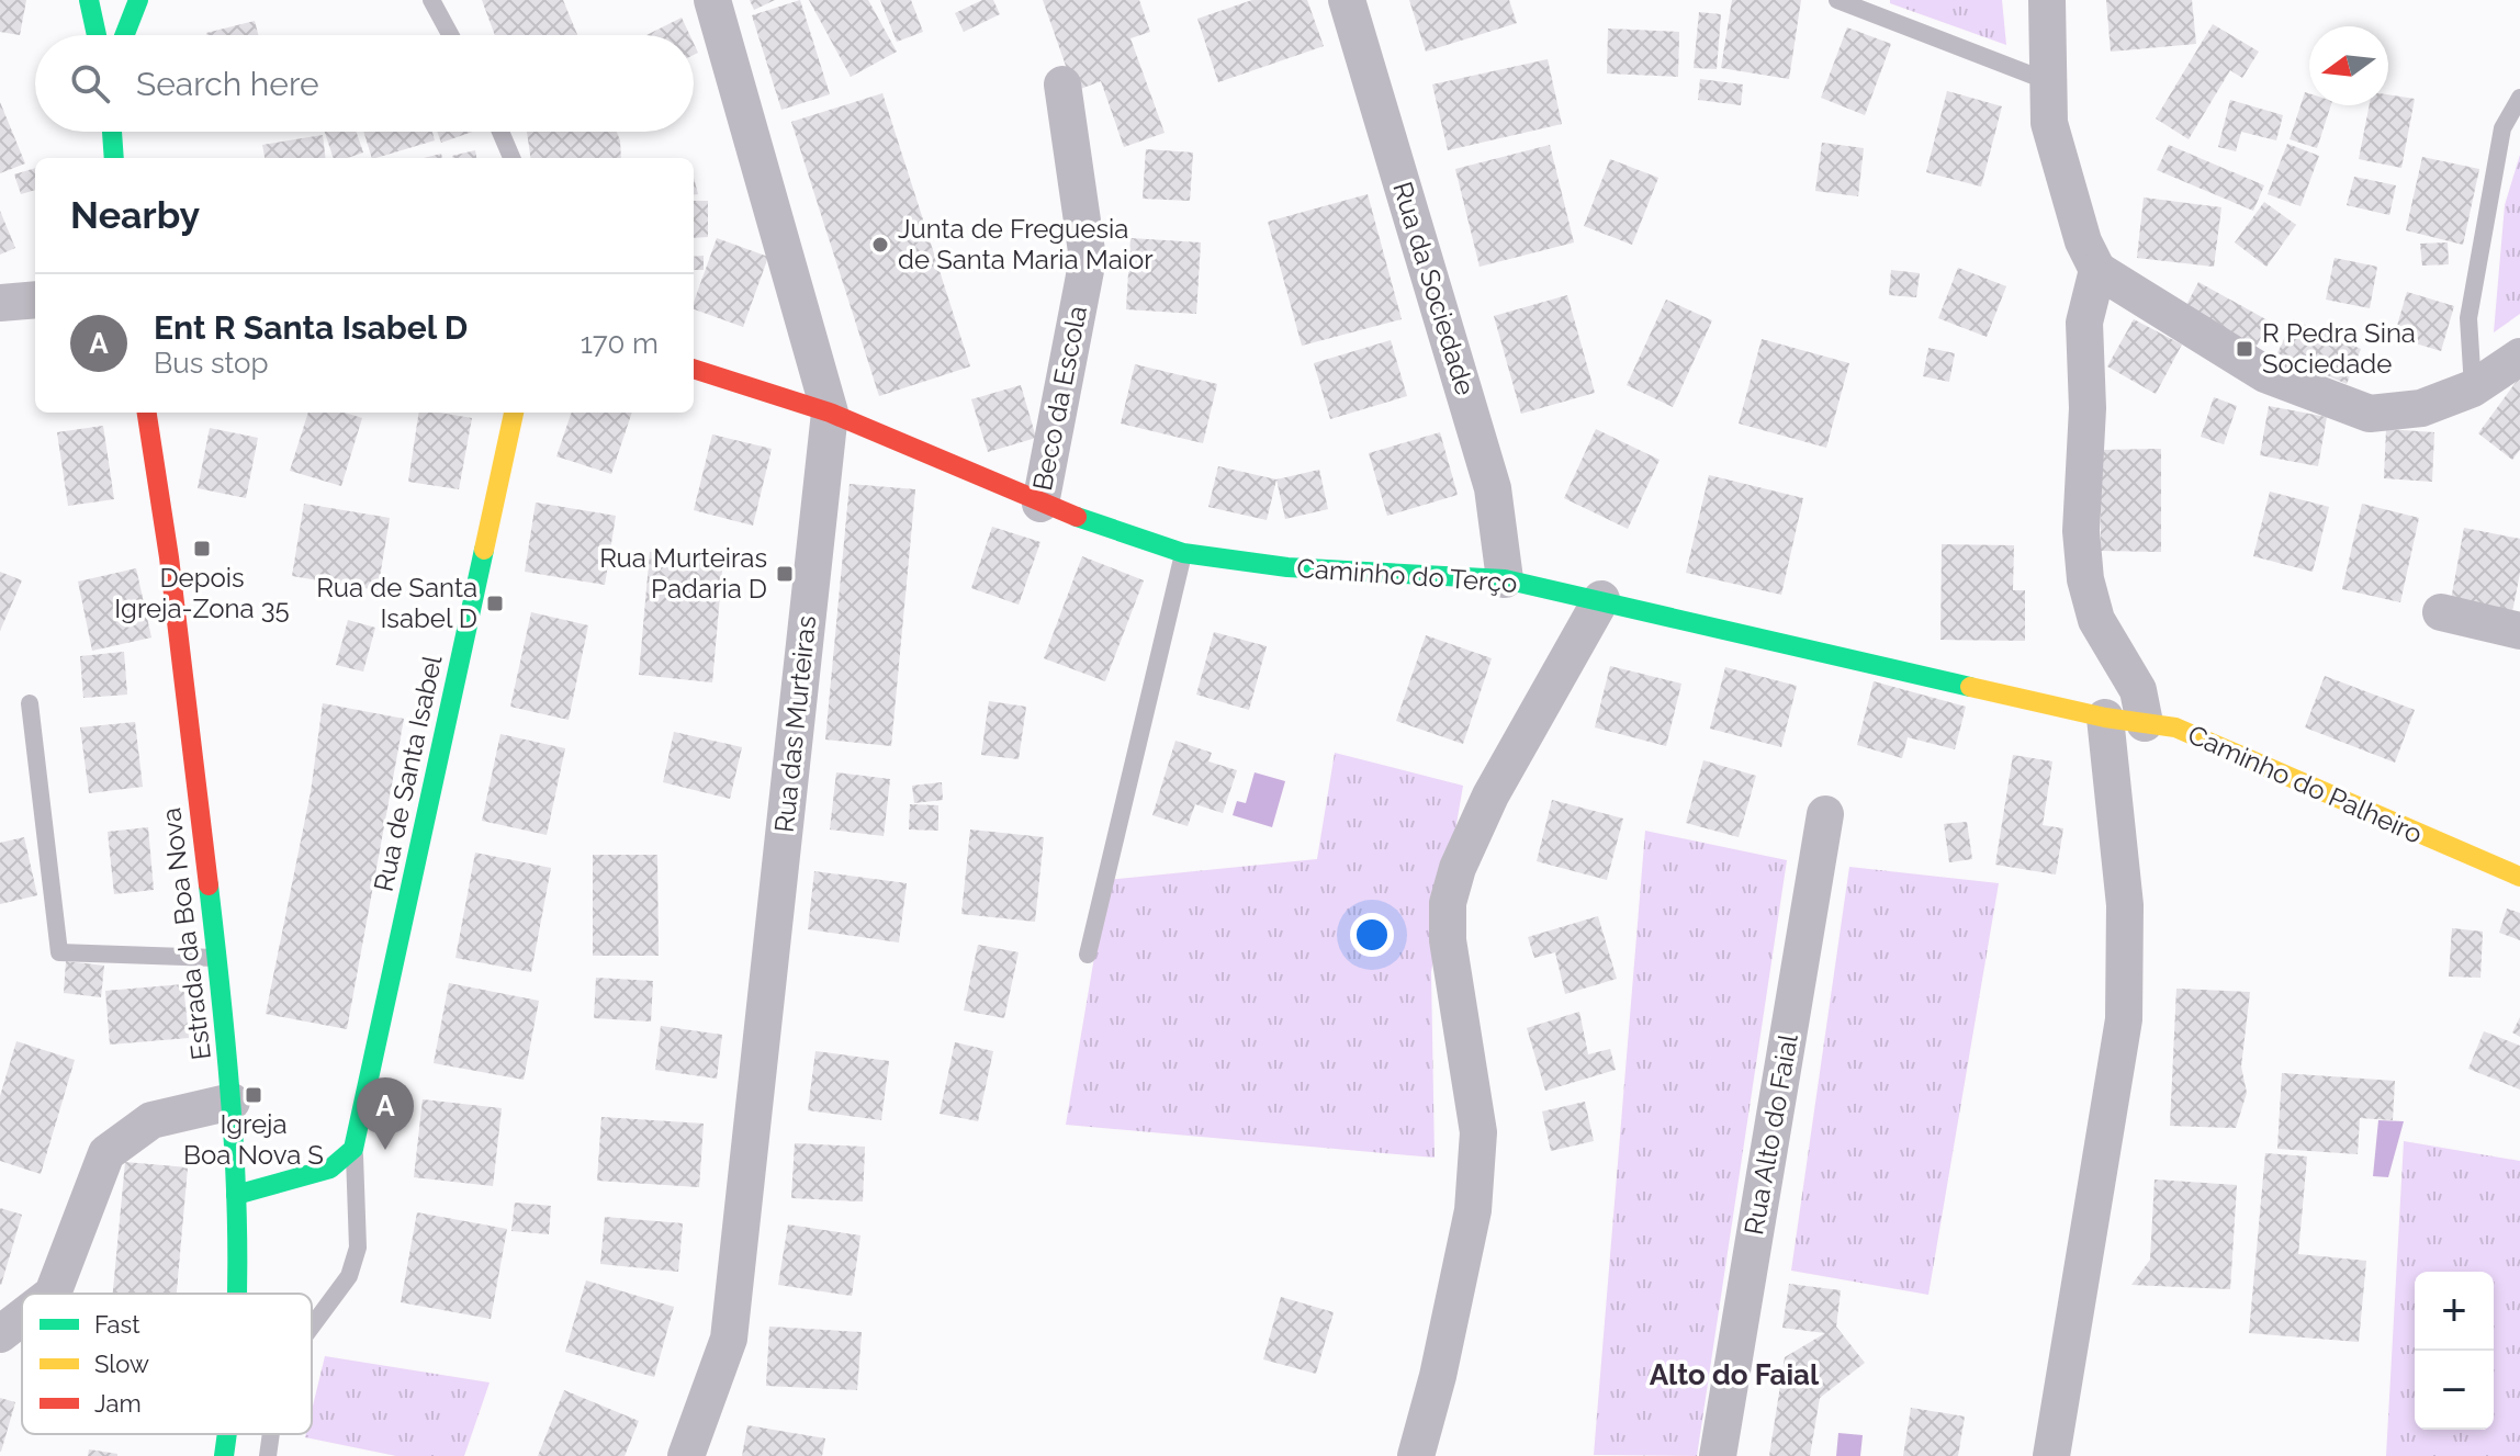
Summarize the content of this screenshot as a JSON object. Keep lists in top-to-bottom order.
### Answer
{
  "streets": {
    "street": [
      "Rua da Sociedade",
      "Beco da Escola",
      "Caminho do Terço",
      "Rua das Murteiras",
      "Rua de Santa Isabel",
      "Caminho do Palheiro",
      "Estrada da Boa Nova",
      "Rua Alto do Faial"
    ]
  },
  "crossings": [
    ["Rua da Sociedade", "Caminho do Terço"],
    ["Beco da Escola", "Caminho do Terço"],
    ["Caminho do Terço", "Rua das Murteiras"],
    ["Caminho do Terço", "Caminho do Palheiro"]
  ],
  "districts": ["Alto do Faial"],
  "places": {
    "other": ["Junta de Freguesia de Santa Maria Maior"],
    "transit": [
      "R Pedra Sina Sociedade",
      "Depois Igreja-Zona 35",
      "Rua Murteiras Padaria D",
      "Rua de Santa Isabel D",
      "Igreja Boa Nova S"
    ]
  },
  "legend": ["Fast", "Slow", "Jam"],
  "north": "left",
  "page": {
    "search": "Search here",
    "heading": "Nearby",
    "list": [
      {
        "mark": "A",
        "name": "Ent R Santa Isabel D",
        "note": "Bus stop",
        "value": "170 m"
      }
    ],
    "pins": "A",
    "map_buttons": ["+", "−"]
  }
}
